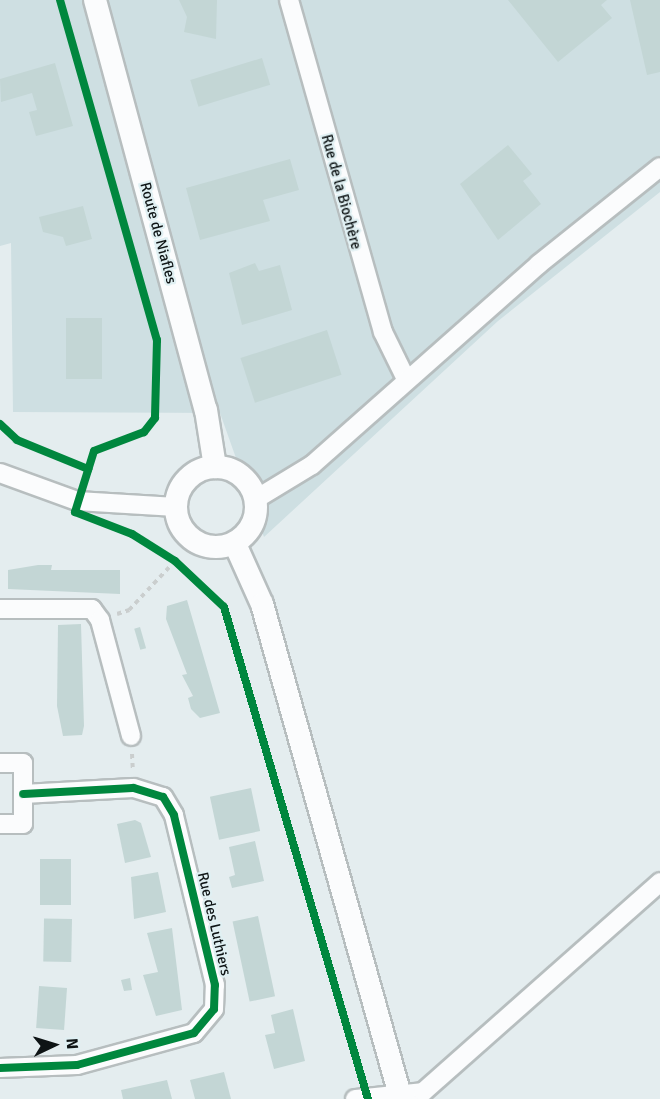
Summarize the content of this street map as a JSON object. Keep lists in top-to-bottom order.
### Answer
{
  "streets": {
    "street": ["Rue de la Biochère", "Route de Niafles", "Rue des Luthiers"]
  },
  "north": "right"
}
